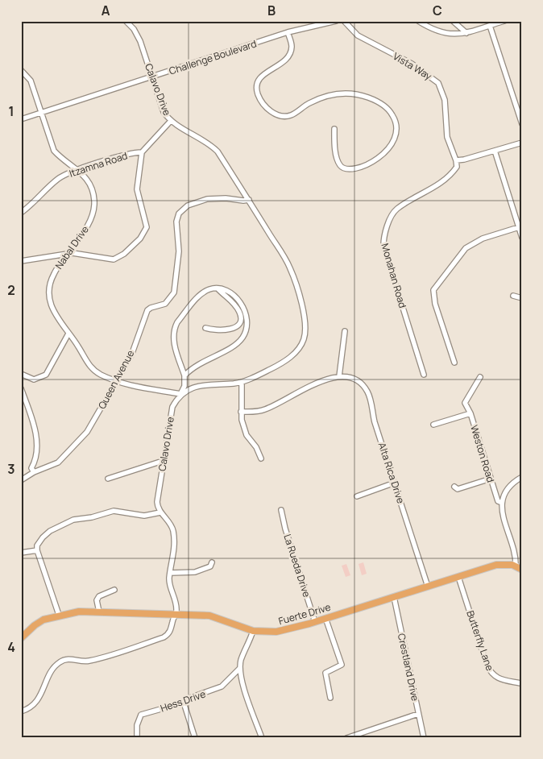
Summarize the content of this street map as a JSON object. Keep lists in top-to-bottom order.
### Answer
{
  "streets": {
    "main road": ["Fuerte Drive"],
    "street": [
      "Challenge Boulevard",
      "Vista Way",
      "Calavo Drive",
      "Itzamna Road",
      "Nabal Drive",
      "Monahan Road",
      "Queen Avenue",
      "Weston Road",
      "Alta Rica Drive",
      "La Rueda Drive",
      "Butterfly Lane",
      "Crestland Drive",
      "Hess Drive"
    ]
  },
  "crossings": [
    ["Challenge Boulevard", "Calavo Drive"],
    ["Challenge Boulevard", "Nabal Drive"],
    ["Vista Way", "Monahan Road"],
    ["Calavo Drive", "Nabal Drive"],
    ["Calavo Drive", "Queen Avenue"],
    ["Calavo Drive", "Fuerte Drive"],
    ["Itzamna Road", "Nabal Drive"],
    ["Nabal Drive", "Queen Avenue"],
    ["Alta Rica Drive", "Fuerte Drive"],
    ["La Rueda Drive", "Fuerte Drive"],
    ["Fuerte Drive", "Butterfly Lane"],
    ["Fuerte Drive", "Crestland Drive"]
  ],
  "grid": {
    "columns": ["A", "B", "C"],
    "rows": [
      "1",
      "2",
      "3",
      "4"
    ]
  }
}
